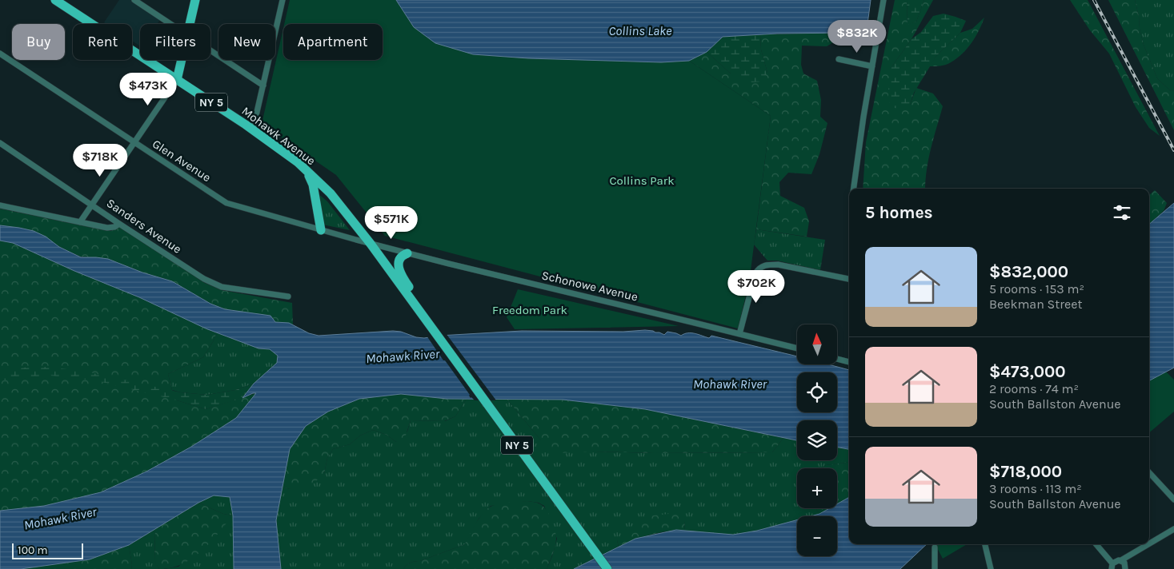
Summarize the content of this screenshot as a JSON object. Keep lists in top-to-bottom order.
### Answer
{
  "streets": {
    "main road": ["NY 5", "Mohawk Avenue"],
    "street": ["Glen Avenue", "Sanders Avenue", "Schonowe Avenue"]
  },
  "crossings": [
    ["Mohawk Avenue", "Glen Avenue"],
    ["Mohawk Avenue", "Schonowe Avenue"],
    ["Glen Avenue", "Schonowe Avenue"]
  ],
  "water": ["Collins Lake", "Mohawk River"],
  "parks": ["Collins Park", "Freedom Park"],
  "scale_bar": "100 m",
  "north": "top",
  "page": {
    "price": [
      "$832K",
      "$473K",
      "$718K",
      "$571K",
      "$702K"
    ],
    "chip": [
      "Buy",
      "Rent",
      "Filters",
      "New",
      "Apartment"
    ],
    "heading": "5 homes",
    "list": [
      {
        "name": "$832,000",
        "note": "5 rooms · 153 m² · Beekman Street"
      },
      {
        "name": "$473,000",
        "note": "2 rooms · 74 m² · South Ballston Avenue"
      },
      {
        "name": "$718,000",
        "note": "3 rooms · 113 m² · South Ballston Avenue"
      }
    ],
    "map_buttons": ["+", "−"],
    "scale": "100 m"
  }
}
